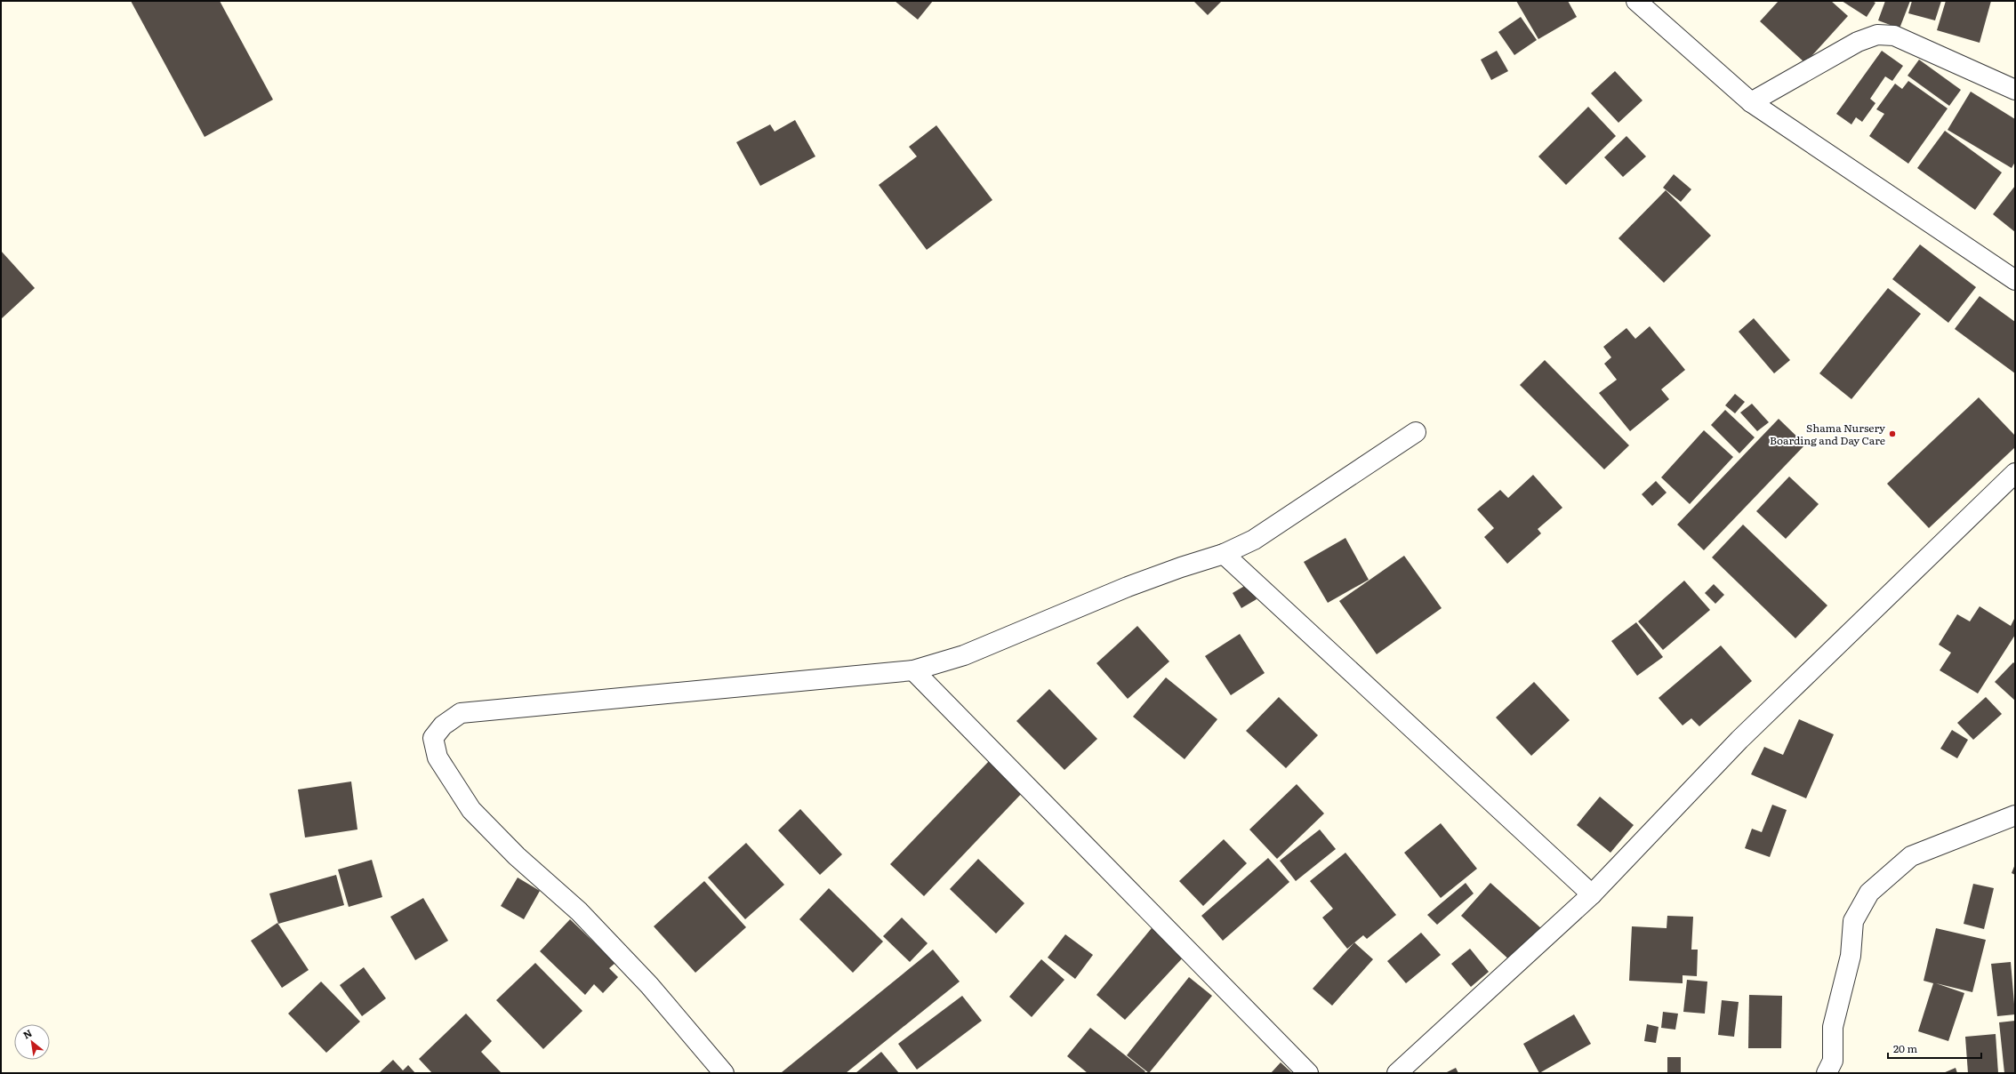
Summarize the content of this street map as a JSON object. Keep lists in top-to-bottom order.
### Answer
{
  "places": ["Shama Nursery Boarding and Day Care"],
  "scale_bar": "20 m",
  "north": "top left"
}
